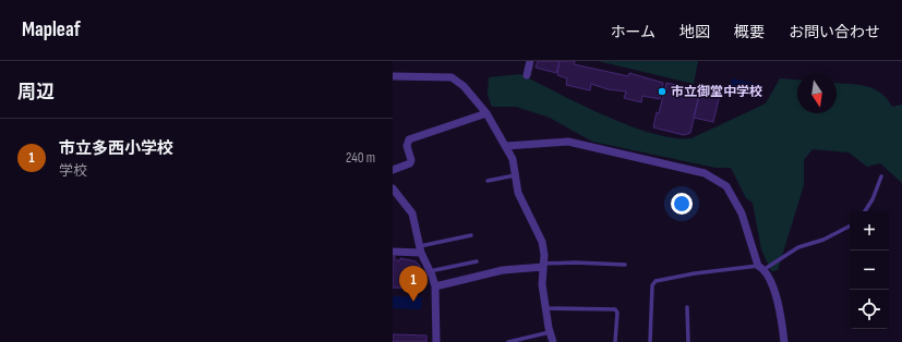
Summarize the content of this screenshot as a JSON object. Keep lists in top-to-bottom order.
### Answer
{
  "places": ["市立御堂中学校"],
  "north": "bottom",
  "page": {
    "header": "Mapleaf",
    "nav": [
      "ホーム",
      "地図",
      "概要",
      "お問い合わせ"
    ],
    "heading": "周辺",
    "list": [
      {
        "mark": "1",
        "name": "市立多西小学校",
        "note": "学校",
        "value": "240 m"
      }
    ],
    "map_buttons": ["+", "−"],
    "pins": "1"
  }
}
